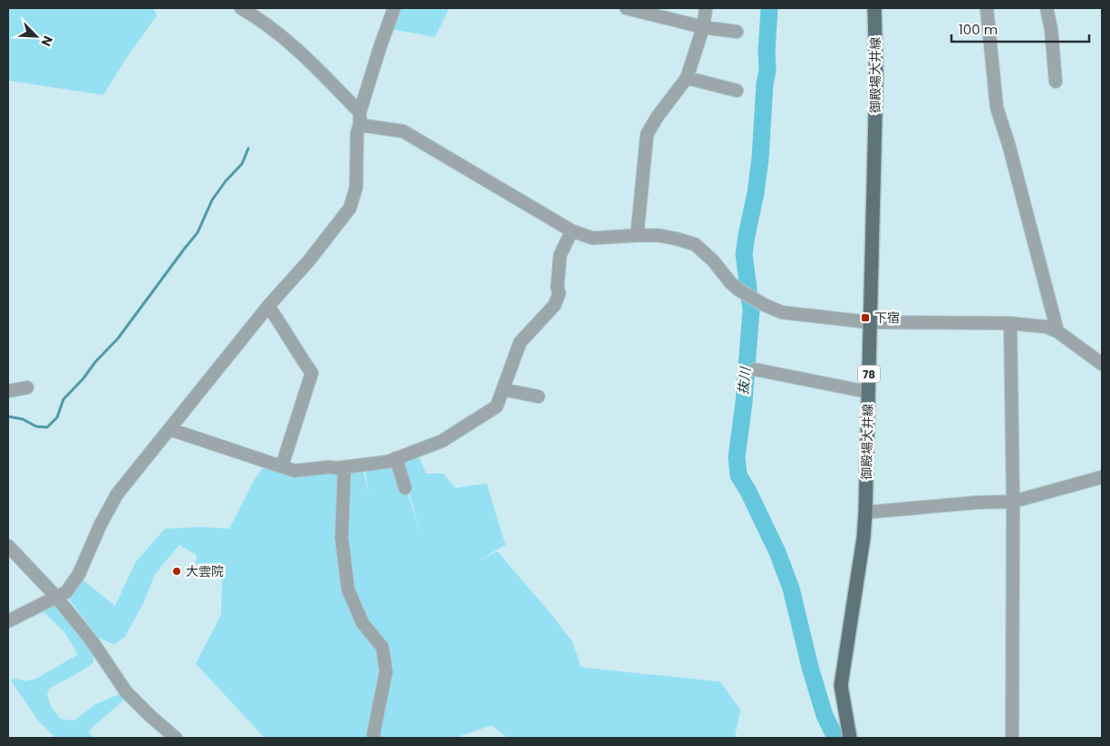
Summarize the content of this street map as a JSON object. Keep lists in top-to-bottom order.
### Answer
{
  "streets": {
    "main road": ["御殿場大井線", "78"]
  },
  "water": ["抜川"],
  "places": {
    "transit": ["下宿"],
    "other": ["大雲院"]
  },
  "scale_bar": "100 m",
  "north": "bottom right"
}
